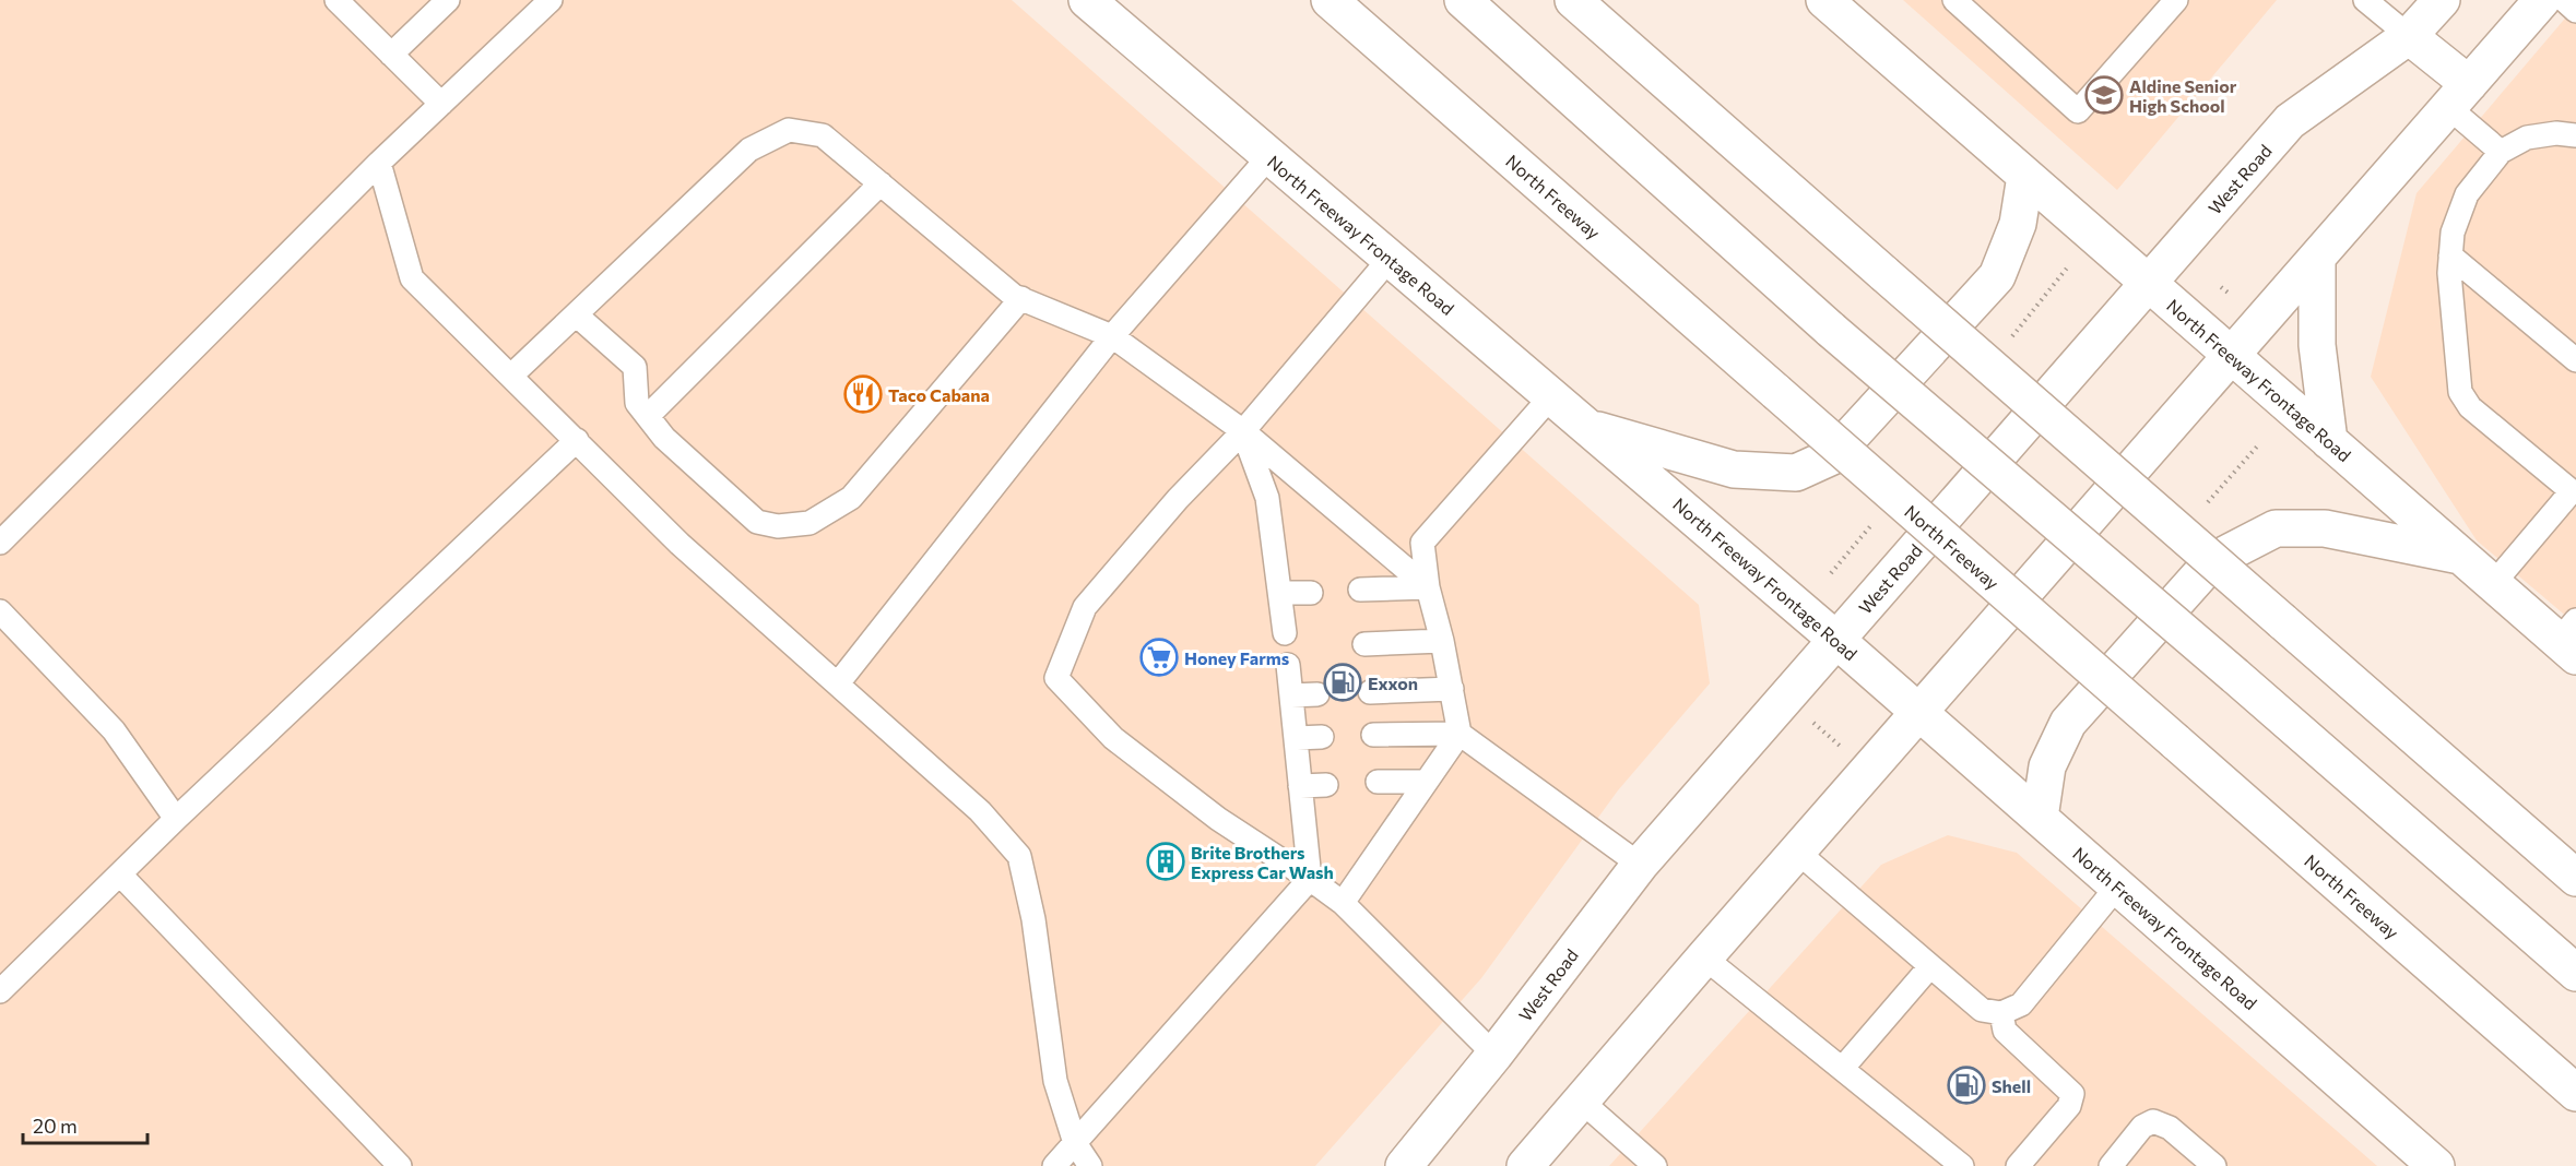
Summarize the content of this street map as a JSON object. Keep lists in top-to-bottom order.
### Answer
{
  "streets": {
    "main road": ["West Road", "North Freeway", "North Freeway Frontage Road"]
  },
  "crossings": [
    ["West Road", "North Freeway Frontage Road"]
  ],
  "places": {
    "school or university": ["Aldine Senior High School"],
    "restaurant": ["Taco Cabana"],
    "supermarket": ["Honey Farms"],
    "fuel station": ["Exxon", "Shell"],
    "building": ["Brite Brothers Express Car Wash"]
  },
  "scale_bar": "20 m"
}
